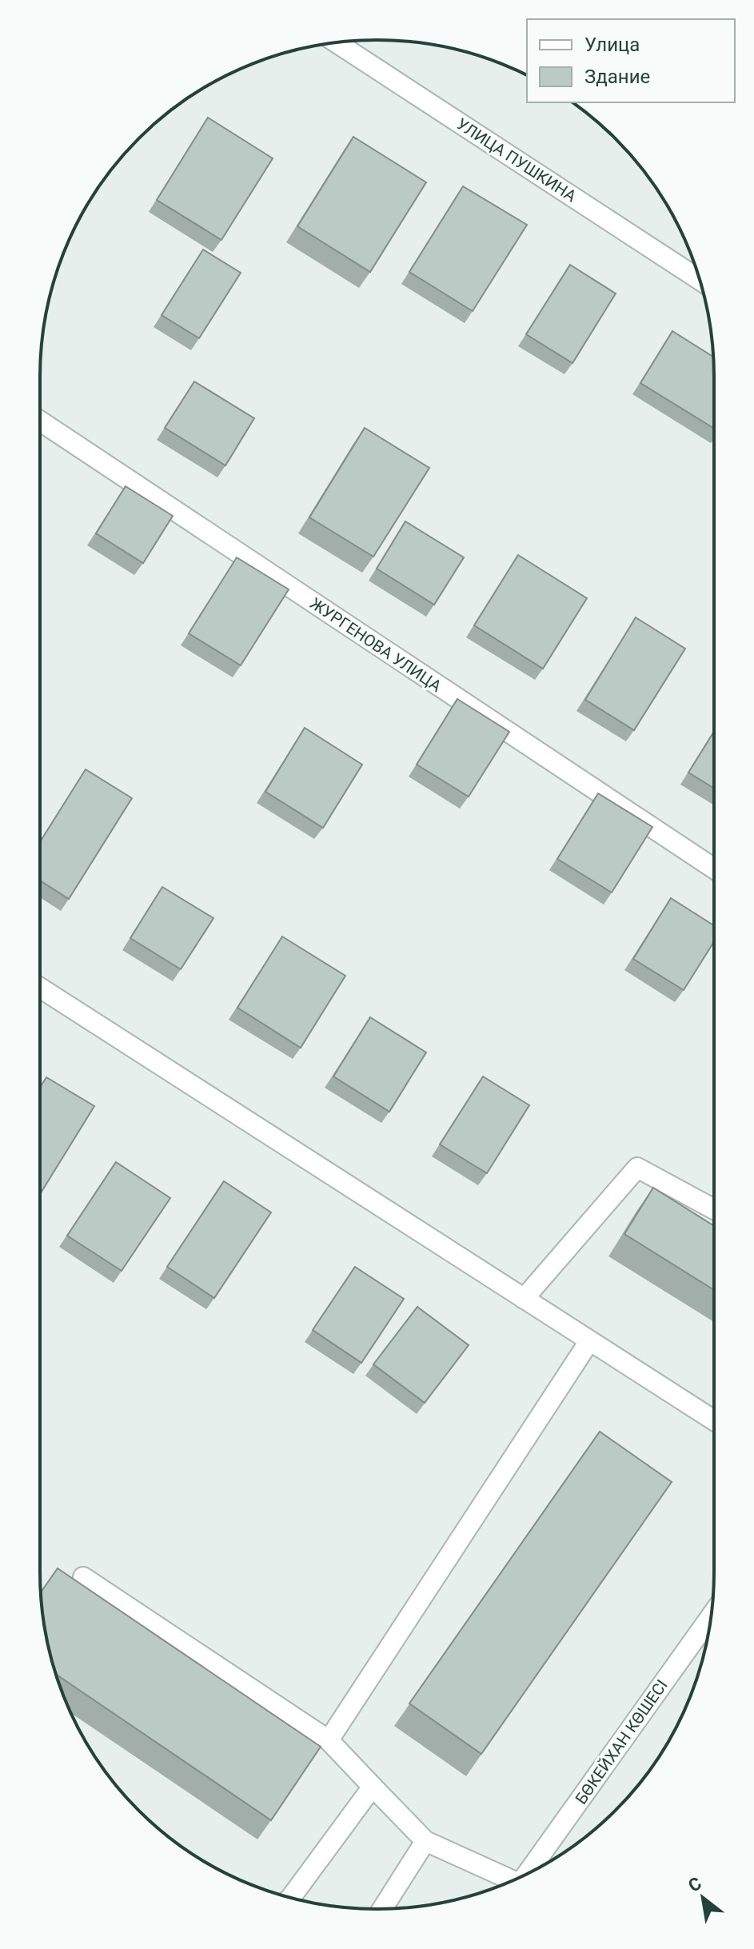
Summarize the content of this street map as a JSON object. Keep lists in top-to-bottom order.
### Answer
{
  "streets": {
    "street": ["УЛИЦА ПУШКИНА", "ЖУРГЕНОВА УЛИЦА", "БӨКЕЙХАН КӨШЕСІ"]
  },
  "legend": ["Улица", "Здание"],
  "north": "top left"
}
